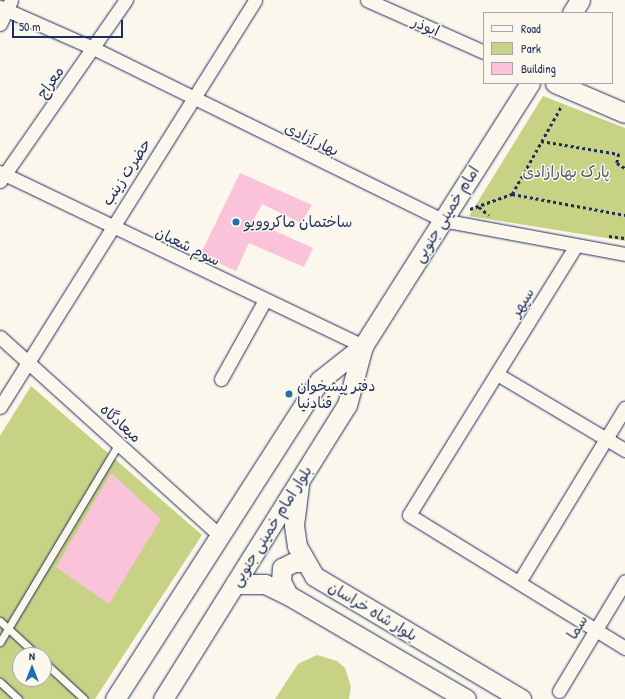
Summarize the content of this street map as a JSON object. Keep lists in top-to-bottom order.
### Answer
{
  "streets": {
    "main road": ["امام خمینی جنوبی", "بلوار امام خمینی جنوبی", "بلوار شاه خراسان"],
    "street": [
      "ابوذر",
      "معراج",
      "بهار آزادی",
      "حضرت زینب",
      "سوم شعبان",
      "سپهر",
      "میعادگاه",
      "سما"
    ]
  },
  "crossings": [
    ["معراج", "بهار آزادی"],
    ["معراج", "سوم شعبان"],
    ["بهار آزادی", "حضرت زینب"],
    ["بهار آزادی", "امام خمینی جنوبی"],
    ["بهار آزادی", "سپهر"],
    ["حضرت زینب", "سوم شعبان"],
    ["حضرت زینب", "میعادگاه"],
    ["امام خمینی جنوبی", "سوم شعبان"],
    ["امام خمینی جنوبی", "بلوار امام خمینی جنوبی"],
    ["سوم شعبان", "بلوار امام خمینی جنوبی"],
    ["بلوار امام خمینی جنوبی", "بلوار شاه خراسان"]
  ],
  "parks": ["پارک بهارازادی"],
  "places": ["ساختمان ماکروویو", "دفتر پیشخوان قنادنیا"],
  "legend": ["Road", "Park", "Building"],
  "scale_bar": "50 m",
  "north": "top"
}
